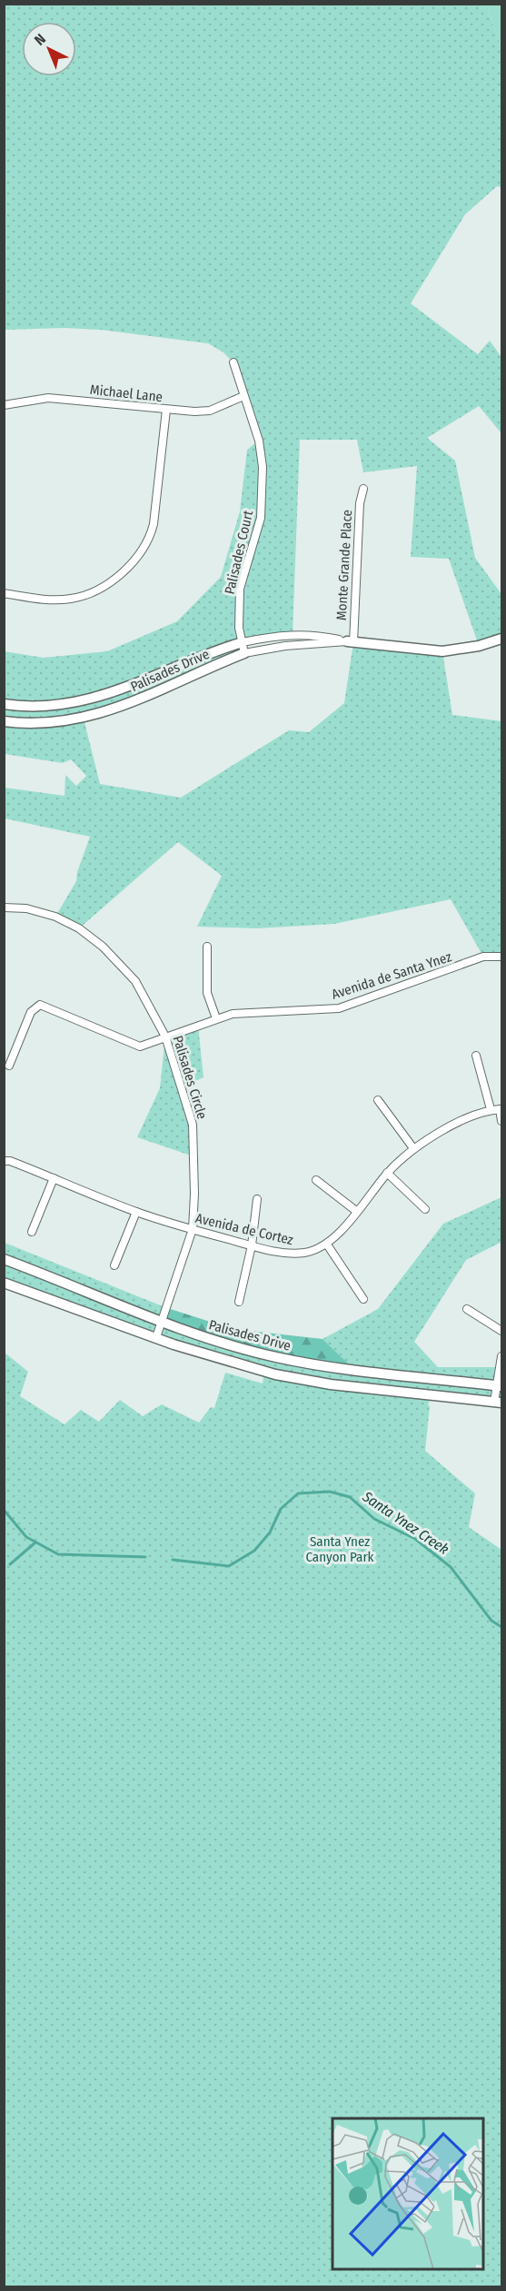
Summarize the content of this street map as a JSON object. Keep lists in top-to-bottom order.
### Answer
{
  "streets": {
    "street": [
      "Michael Lane",
      "Palisades Court",
      "Monte Grande Place",
      "Palisades Drive",
      "Avenida de Santa Ynez",
      "Palisades Circle",
      "Avenida de Cortez"
    ]
  },
  "crossings": [
    ["Michael Lane", "Palisades Court"],
    ["Palisades Court", "Palisades Drive"],
    ["Monte Grande Place", "Palisades Drive"],
    ["Palisades Drive", "Palisades Circle"],
    ["Avenida de Santa Ynez", "Palisades Circle"],
    ["Palisades Circle", "Avenida de Cortez"]
  ],
  "water": ["Santa Ynez Creek"],
  "parks": ["Santa Ynez Canyon Park"],
  "north": "top left"
}
